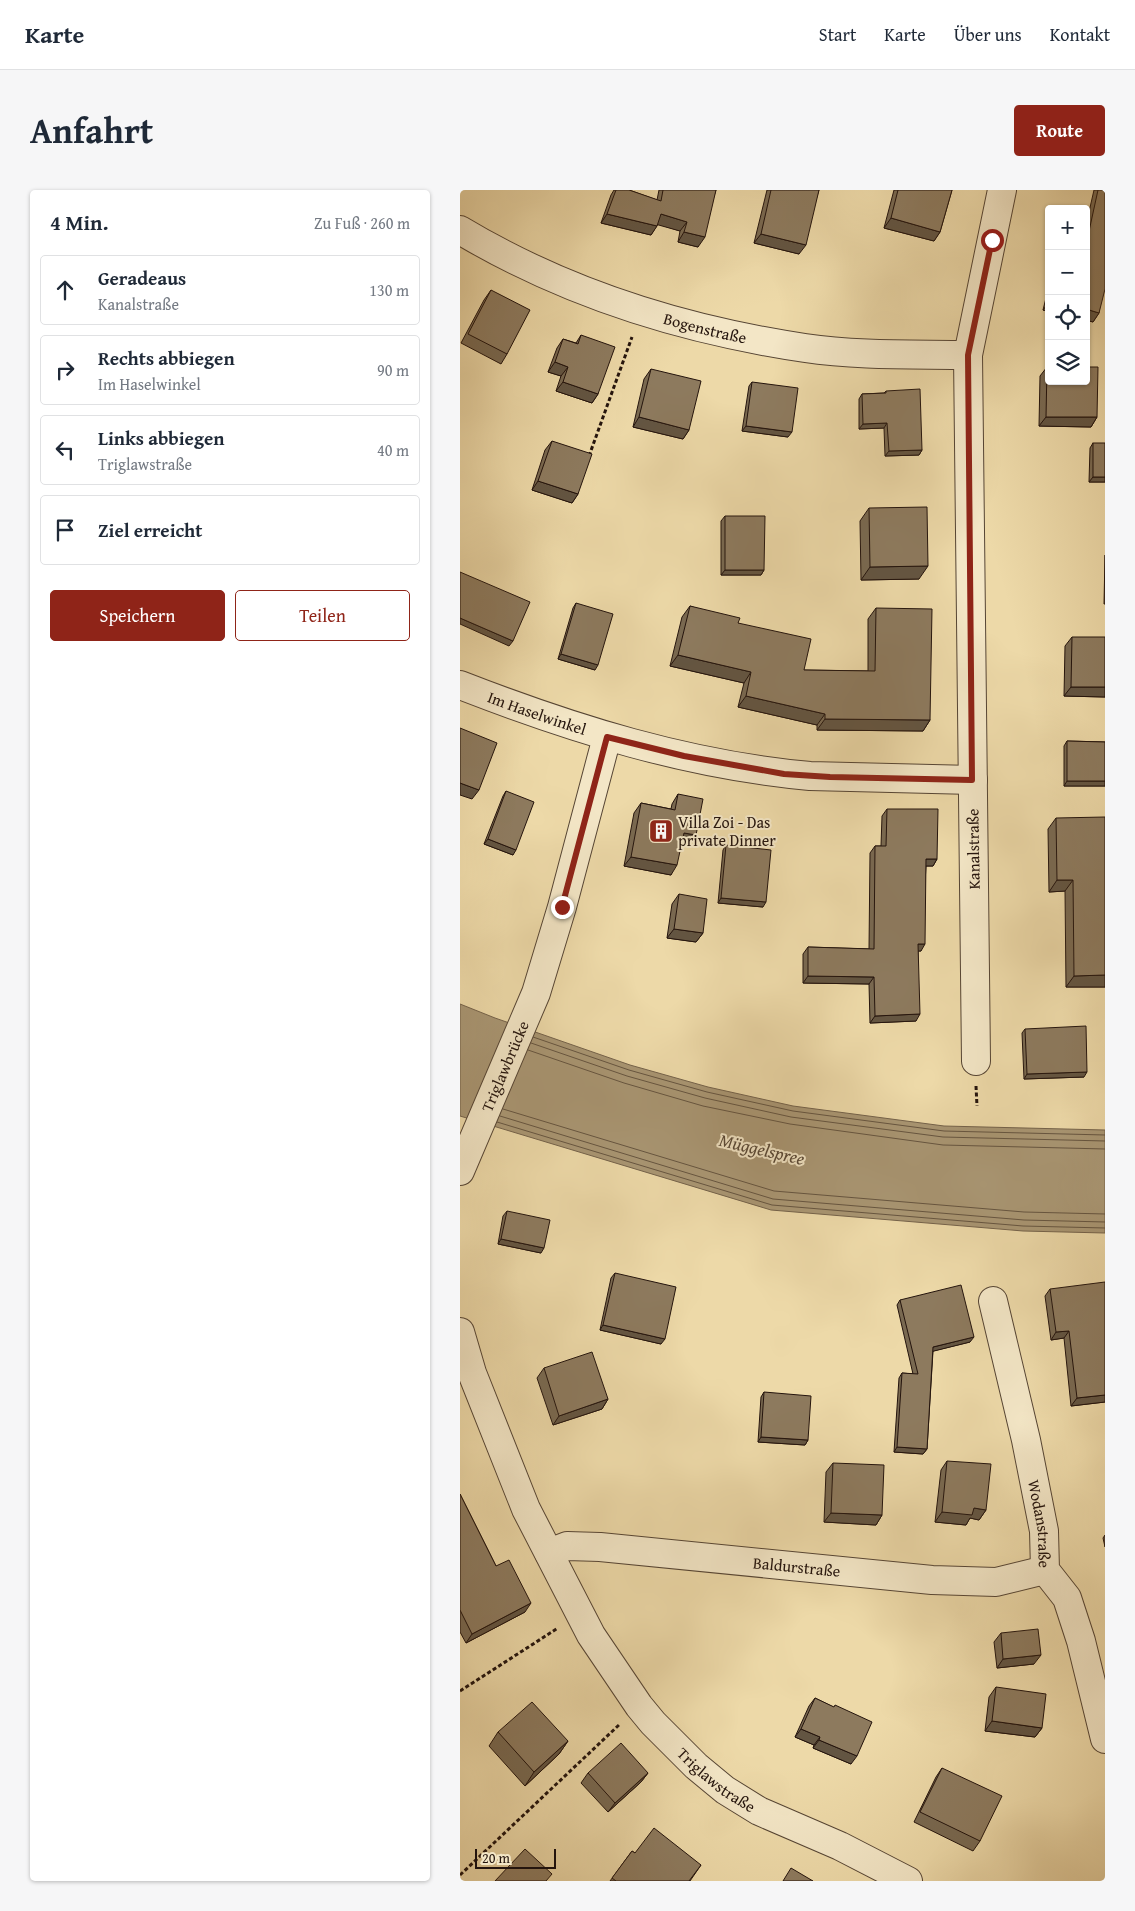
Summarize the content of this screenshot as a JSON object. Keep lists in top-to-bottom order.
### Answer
{
  "streets": {
    "street": [
      "Bogenstraße",
      "Im Haselwinkel",
      "Kanalstraße",
      "Triglawbrücke",
      "Wodanstraße",
      "Baldurstraße",
      "Triglawstraße"
    ]
  },
  "crossings": [
    ["Bogenstraße", "Kanalstraße"],
    ["Im Haselwinkel", "Kanalstraße"],
    ["Im Haselwinkel", "Triglawbrücke"],
    ["Wodanstraße", "Baldurstraße"],
    ["Baldurstraße", "Triglawstraße"]
  ],
  "water": ["Müggelspree"],
  "places": {
    "building": ["Villa Zoi - Das private Dinner"]
  },
  "scale_bar": "20 m",
  "page": {
    "header": "Karte",
    "nav": [
      "Start",
      "Karte",
      "Über uns",
      "Kontakt"
    ],
    "title": "Anfahrt",
    "buttons": [
      "Route",
      ["Speichern", "Teilen"]
    ],
    "heading": ["4 Min.", "Zu Fuß · 260 m"],
    "map_buttons": ["+", "−"],
    "list": [
      ["Geradeaus", "Kanalstraße", "130 m"],
      ["Rechts abbiegen", "Im Haselwinkel", "90 m"],
      ["Links abbiegen", "Triglawstraße", "40 m"],
      "Ziel erreicht"
    ],
    "scale": "20 m"
  }
}
